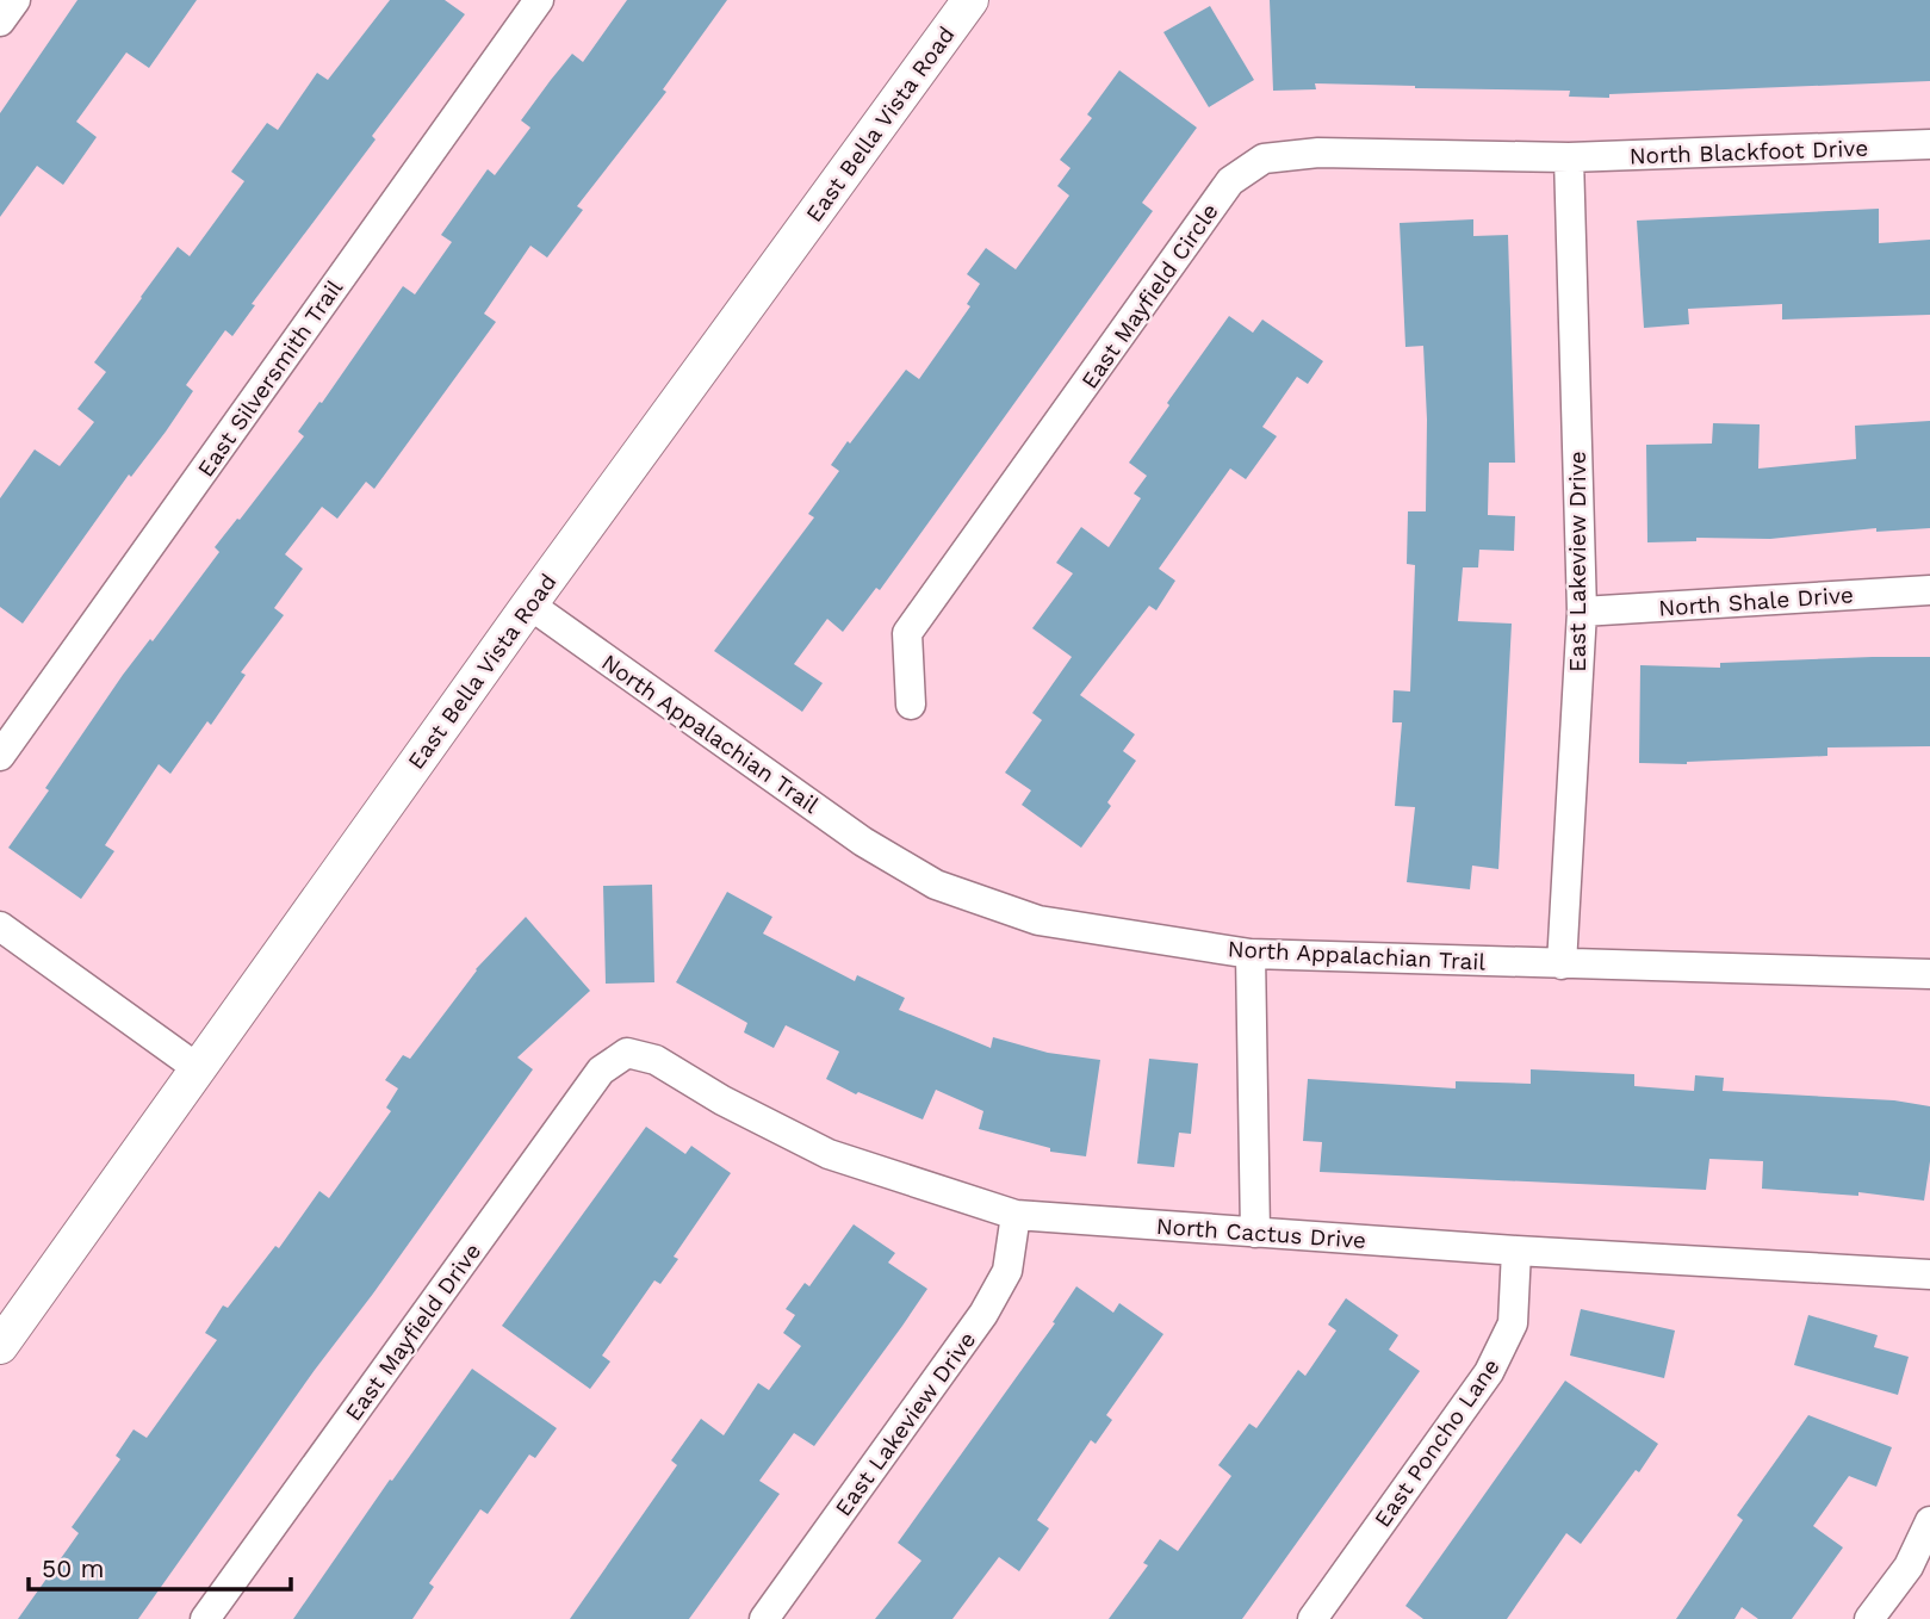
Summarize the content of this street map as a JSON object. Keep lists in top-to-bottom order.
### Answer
{
  "streets": {
    "street": [
      "East Bella Vista Road",
      "North Blackfoot Drive",
      "East Mayfield Circle",
      "East Silversmith Trail",
      "East Lakeview Drive",
      "North Shale Drive",
      "North Appalachian Trail",
      "North Cactus Drive",
      "East Mayfield Drive",
      "East Poncho Lane"
    ]
  },
  "crossings": [
    ["East Bella Vista Road", "North Appalachian Trail"],
    ["North Blackfoot Drive", "East Mayfield Circle"],
    ["North Blackfoot Drive", "East Lakeview Drive"],
    ["East Mayfield Circle", "East Lakeview Drive"],
    ["East Lakeview Drive", "North Shale Drive"],
    ["East Lakeview Drive", "North Appalachian Trail"],
    ["East Lakeview Drive", "North Cactus Drive"],
    ["North Cactus Drive", "East Mayfield Drive"],
    ["North Cactus Drive", "East Poncho Lane"]
  ],
  "scale_bar": "50 m"
}
